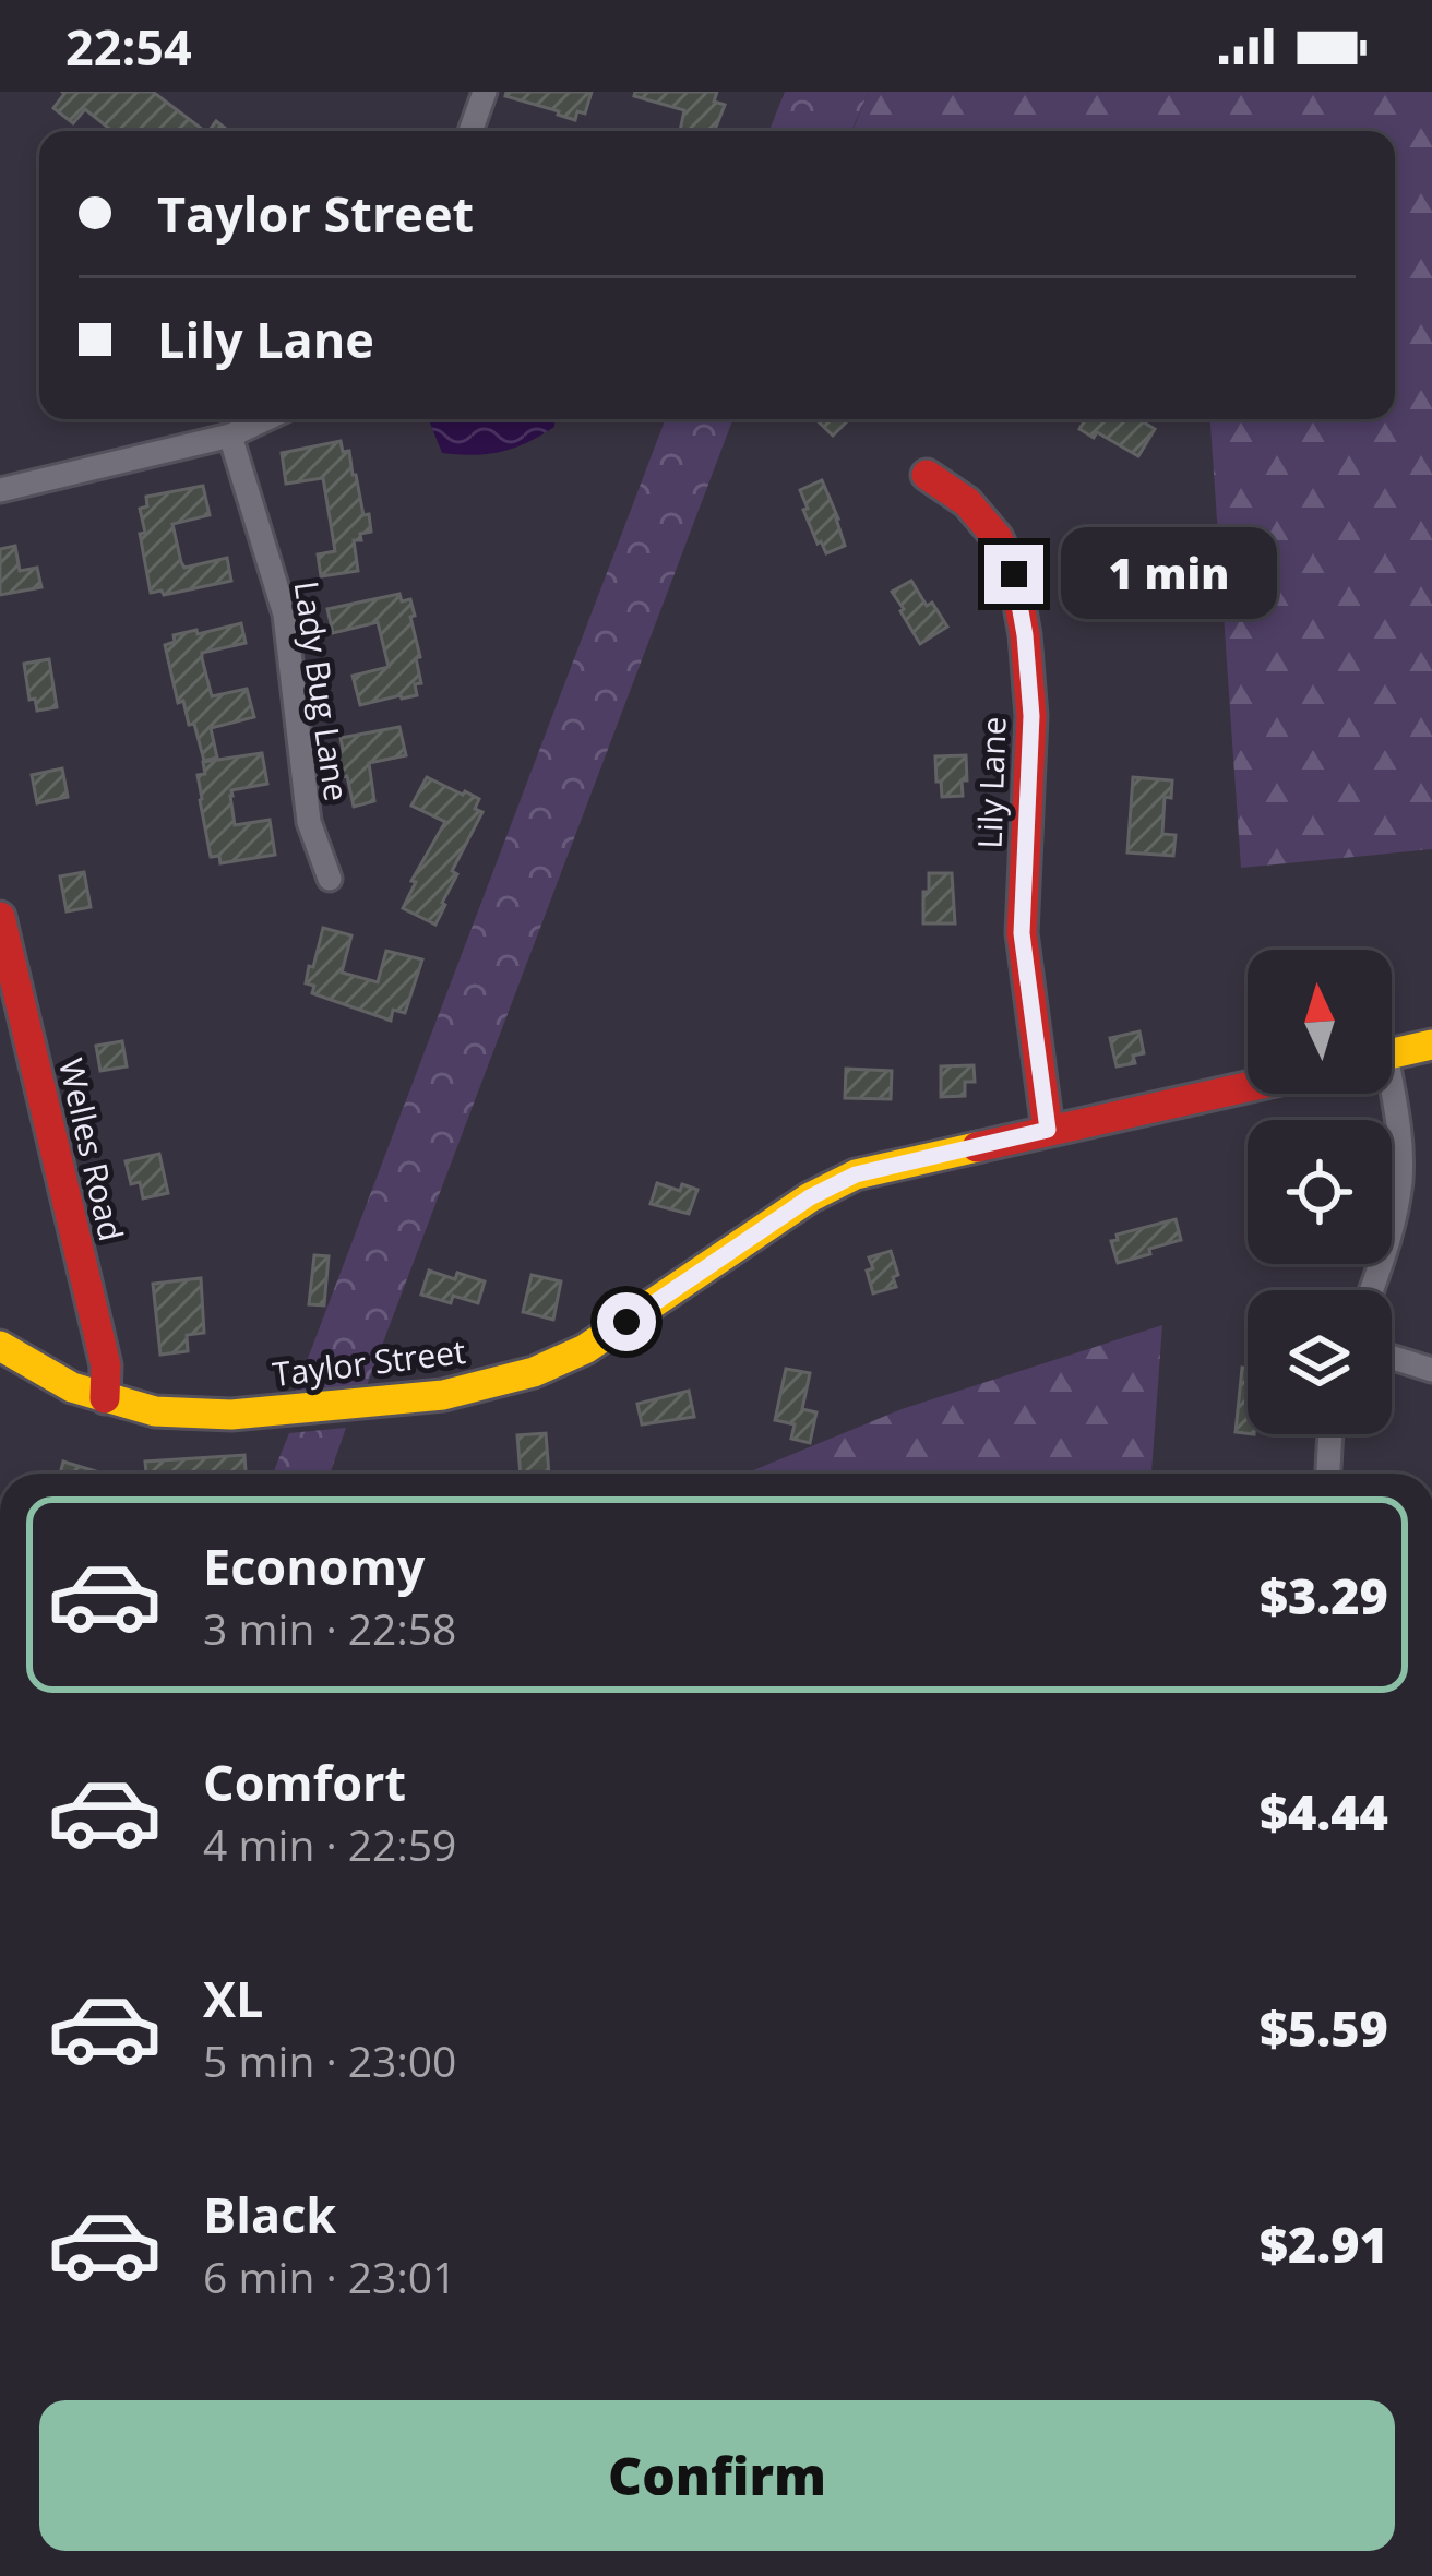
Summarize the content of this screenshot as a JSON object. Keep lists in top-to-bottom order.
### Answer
{
  "streets": {
    "street": [
      "Lady Bug Lane",
      "Lily Lane",
      "Welles Road",
      "Taylor Street"
    ]
  },
  "crossings": [
    ["Lily Lane", "Taylor Street"],
    ["Welles Road", "Taylor Street"]
  ],
  "north": "top",
  "page": {
    "status": "22:54",
    "banner": ["Taylor Street", "Lily Lane"],
    "bubble": "1 min",
    "list": [
      {
        "name": "Economy",
        "note": "3 min · 22:58",
        "value": "$3.29"
      },
      {
        "name": "Comfort",
        "note": "4 min · 22:59",
        "value": "$4.44"
      },
      {
        "name": "XL",
        "note": "5 min · 23:00",
        "value": "$5.59"
      },
      {
        "name": "Black",
        "note": "6 min · 23:01",
        "value": "$2.91"
      }
    ],
    "buttons": "Confirm"
  }
}
